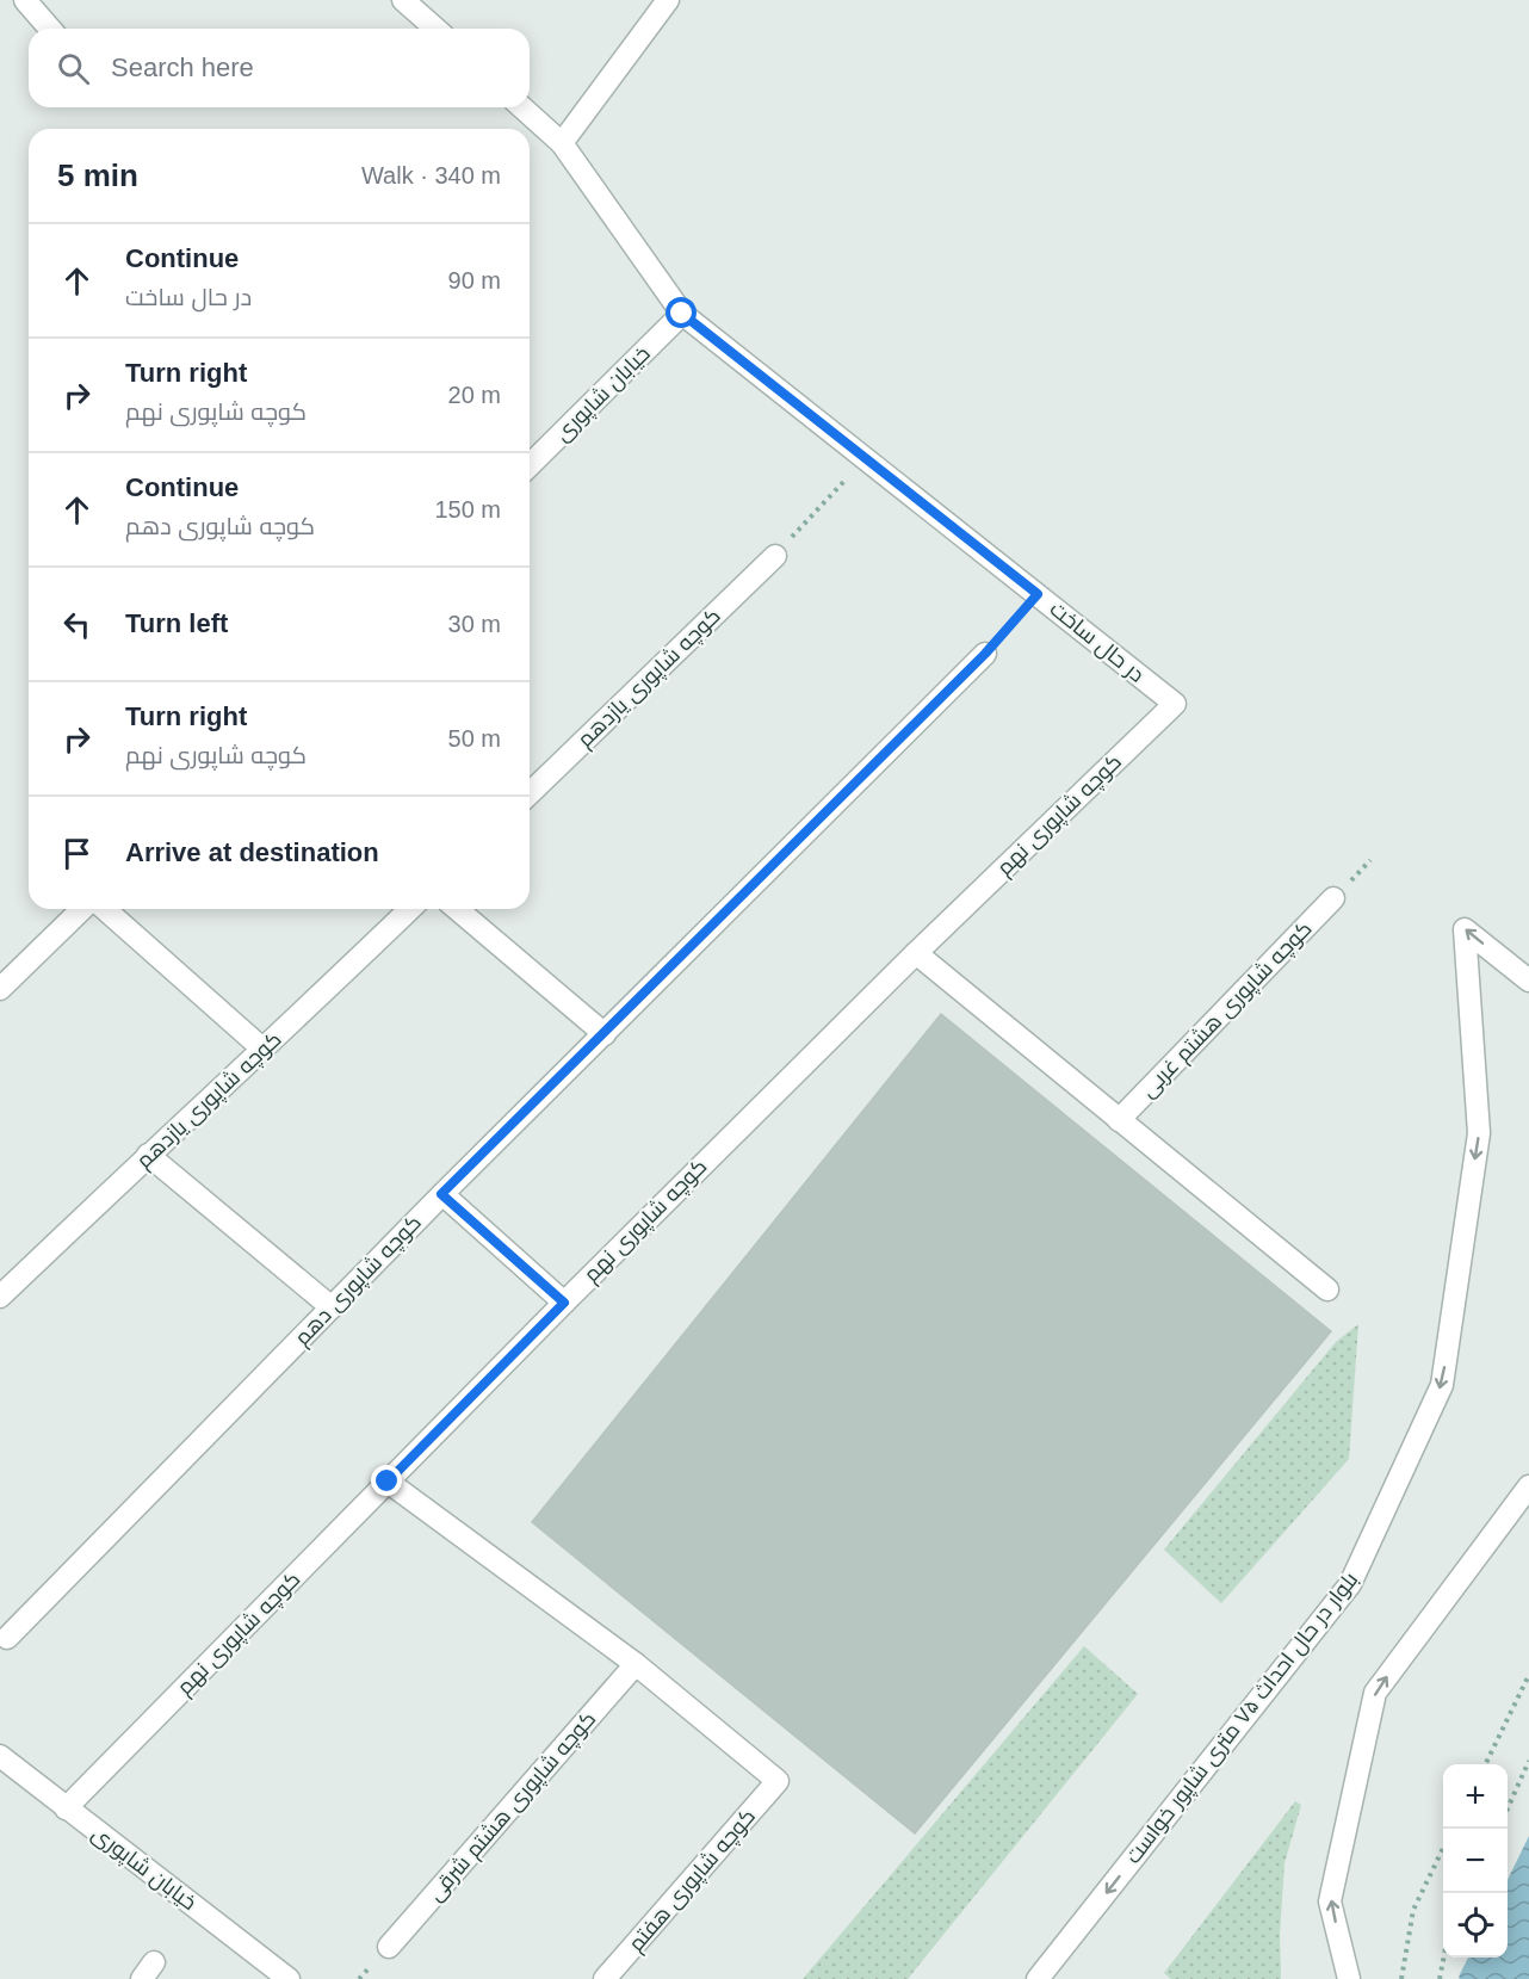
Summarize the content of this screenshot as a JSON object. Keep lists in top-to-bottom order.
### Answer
{
  "streets": {
    "street": [
      "خیابان شاپوری",
      "در حال ساخت",
      "کوچه شاپوری یازدهم",
      "کوچه شاپوری نهم",
      "کوچه شاپوری هشتم غربی",
      "کوچه شاپوری دهم",
      "بلوار در حال احداث ۷۵ متری شاپور خواست",
      "کوچه شاپوری هشتم شرقی",
      "کوچه شاپوری هفتم"
    ]
  },
  "crossings": [
    ["خیابان شاپوری", "در حال ساخت"],
    ["خیابان شاپوری", "کوچه شاپوری نهم"],
    ["در حال ساخت", "کوچه شاپوری نهم"],
    ["کوچه شاپوری هشتم شرقی", "کوچه شاپوری هفتم"]
  ],
  "page": {
    "search": "Search here",
    "heading": ["5 min", "Walk · 340 m"],
    "list": [
      ["Continue", "در حال ساخت", "90 m"],
      ["Turn right", "کوچه شاپوری نهم", "20 m"],
      ["Continue", "کوچه شاپوری دهم", "150 m"],
      ["Turn left", "30 m"],
      ["Turn right", "کوچه شاپوری نهم", "50 m"],
      "Arrive at destination"
    ],
    "map_buttons": ["+", "−"]
  }
}
